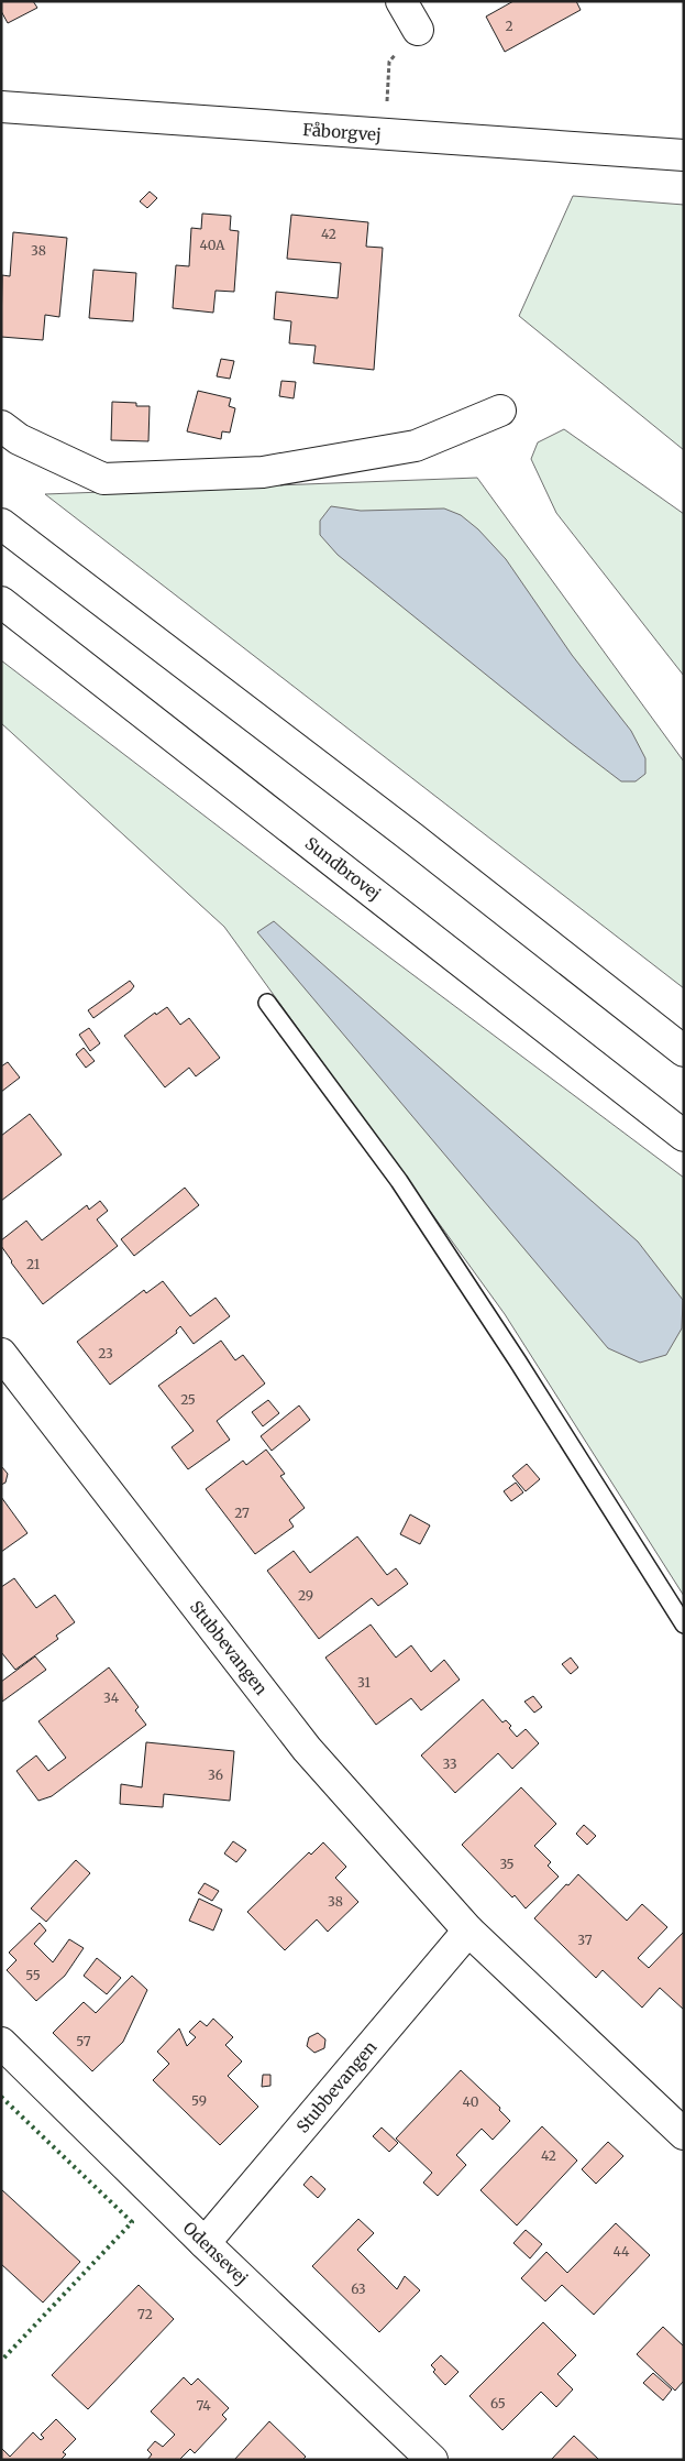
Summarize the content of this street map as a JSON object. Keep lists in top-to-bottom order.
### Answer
{
  "streets": {
    "street": [
      "Fåborgvej",
      "Sundbrovej",
      "Stubbevangen",
      "Odensevej"
    ]
  },
  "crossings": [
    ["Stubbevangen", "Odensevej"]
  ],
  "house_numbers": [
    "2",
    "42",
    "40A",
    "38",
    "21",
    "23",
    "25",
    "27",
    "29",
    "31",
    "34",
    "33",
    "36",
    "35",
    "38",
    "37",
    "55",
    "57",
    "59",
    "40",
    "42",
    "44",
    "63",
    "72",
    "65",
    "74"
  ]
}
